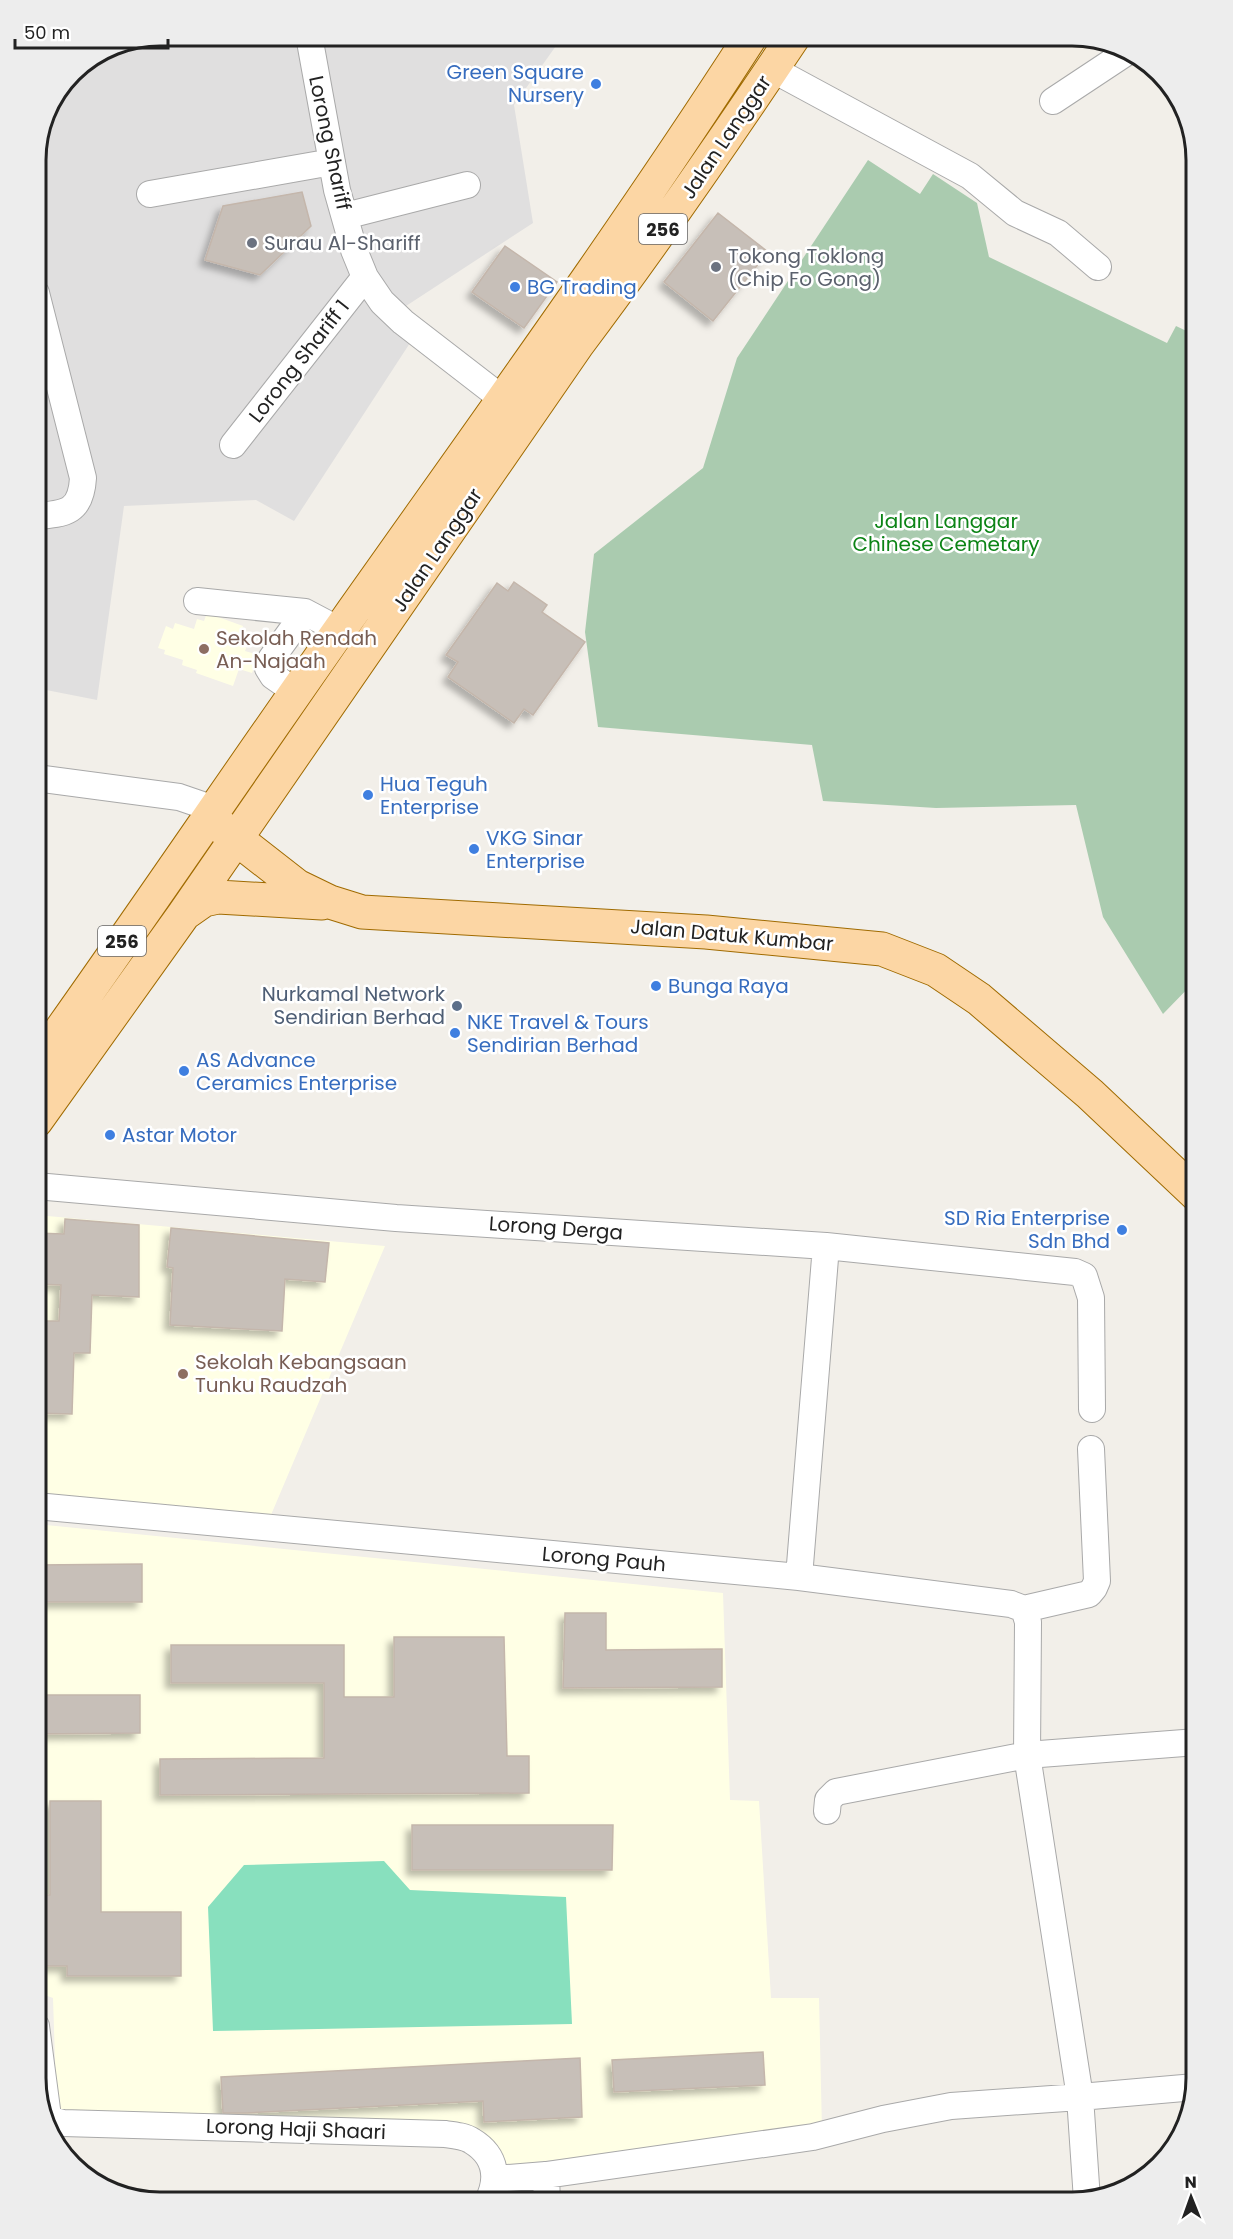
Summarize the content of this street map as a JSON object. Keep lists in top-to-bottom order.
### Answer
{
  "streets": {
    "main road": ["Jalan Langgar", "256", "Jalan Datuk Kumbar"],
    "street": [
      "Lorong Shariff",
      "Lorong Shariff 1",
      "Lorong Derga",
      "Lorong Pauh",
      "Lorong Haji Shaari"
    ]
  },
  "crossings": [
    ["Jalan Langgar", "Lorong Shariff"],
    ["Jalan Langgar", "Jalan Datuk Kumbar"],
    ["Lorong Shariff", "Lorong Shariff 1"]
  ],
  "parks": ["Jalan Langgar Chinese Cemetary"],
  "places": [
    "Green Square Nursery",
    "Surau Al-Shariff",
    "Tokong Toklong (Chip Fo Gong)",
    "BG Trading",
    "Sekolah Rendah An-Najaah",
    "Hua Teguh Enterprise",
    "VKG Sinar Enterprise",
    "Bunga Raya",
    "Nurkamal Network Sendirian Berhad",
    "NKE Travel & Tours Sendirian Berhad",
    "AS Advance Ceramics Enterprise",
    "Astar Motor",
    "SD Ria Enterprise Sdn Bhd",
    "Sekolah Kebangsaan Tunku Raudzah"
  ],
  "scale_bar": "50 m",
  "north": "top"
}
